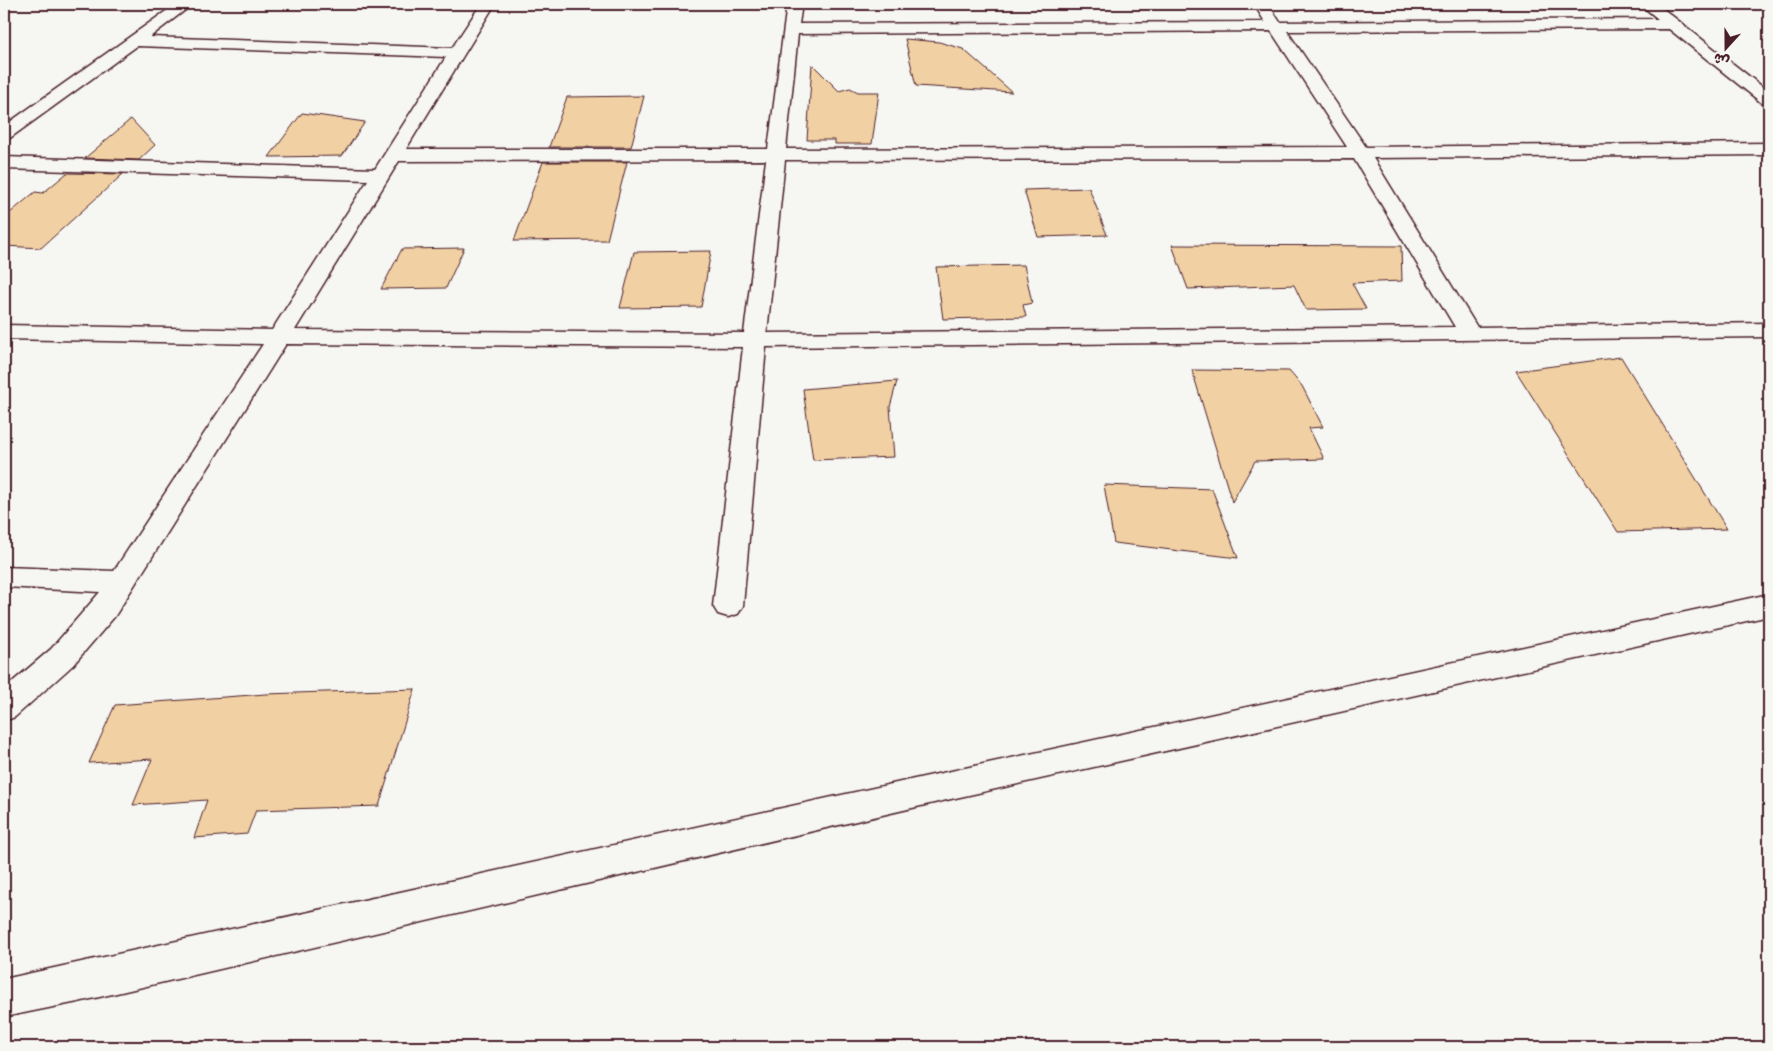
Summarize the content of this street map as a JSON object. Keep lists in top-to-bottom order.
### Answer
{
  "north": "bottom"
}
